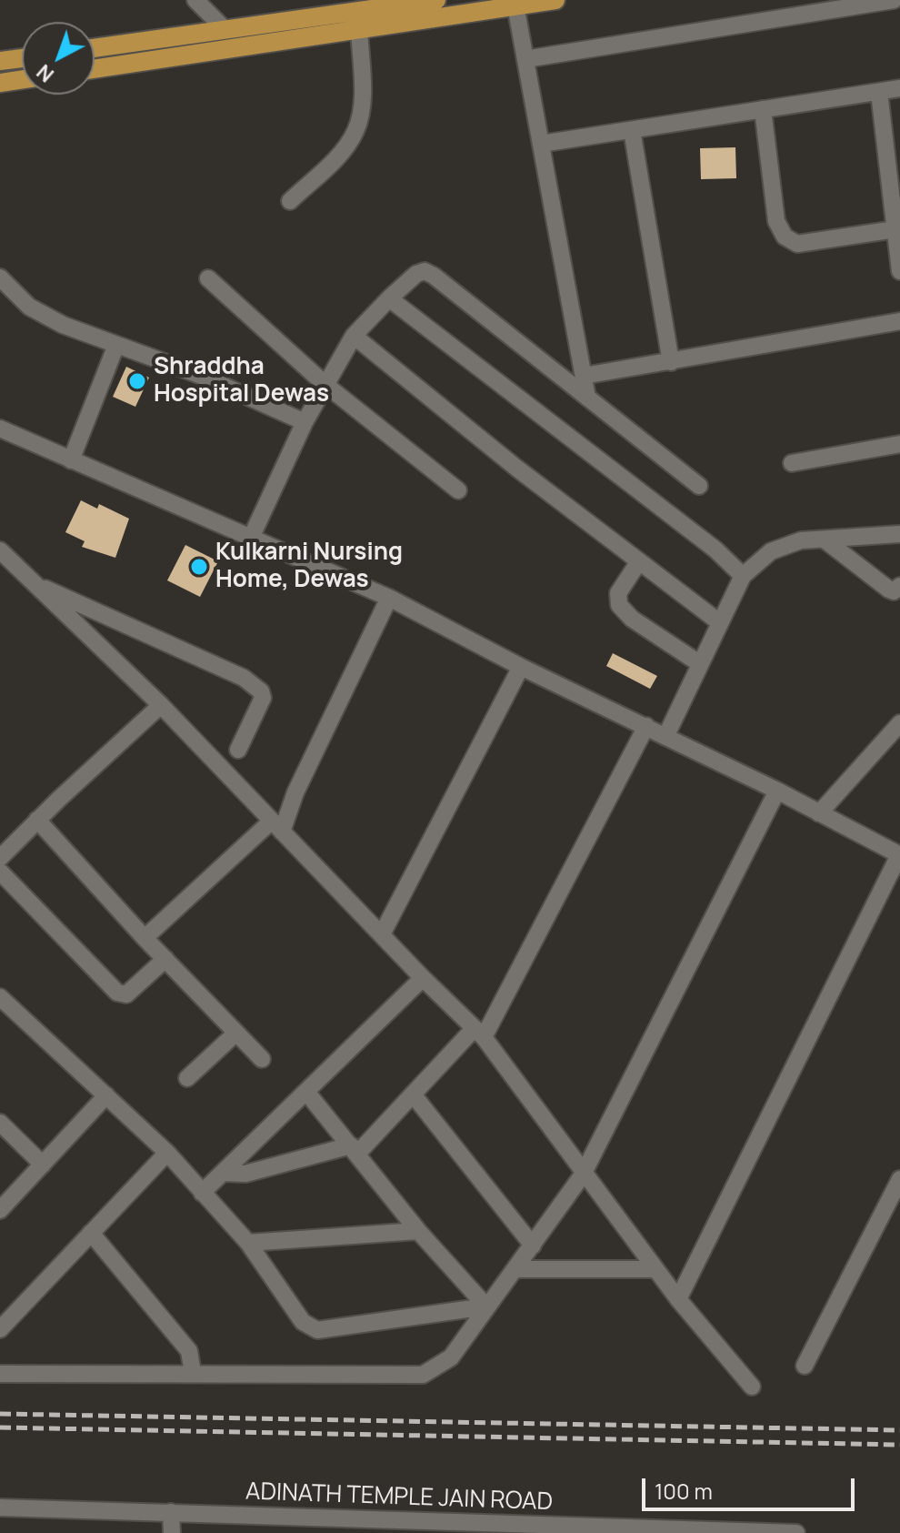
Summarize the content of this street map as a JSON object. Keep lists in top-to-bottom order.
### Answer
{
  "streets": {
    "street": ["ADINATH TEMPLE JAIN ROAD"]
  },
  "places": ["Shraddha Hospital Dewas", "Kulkarni Nursing Home, Dewas"],
  "scale_bar": "100 m",
  "north": "bottom left"
}
